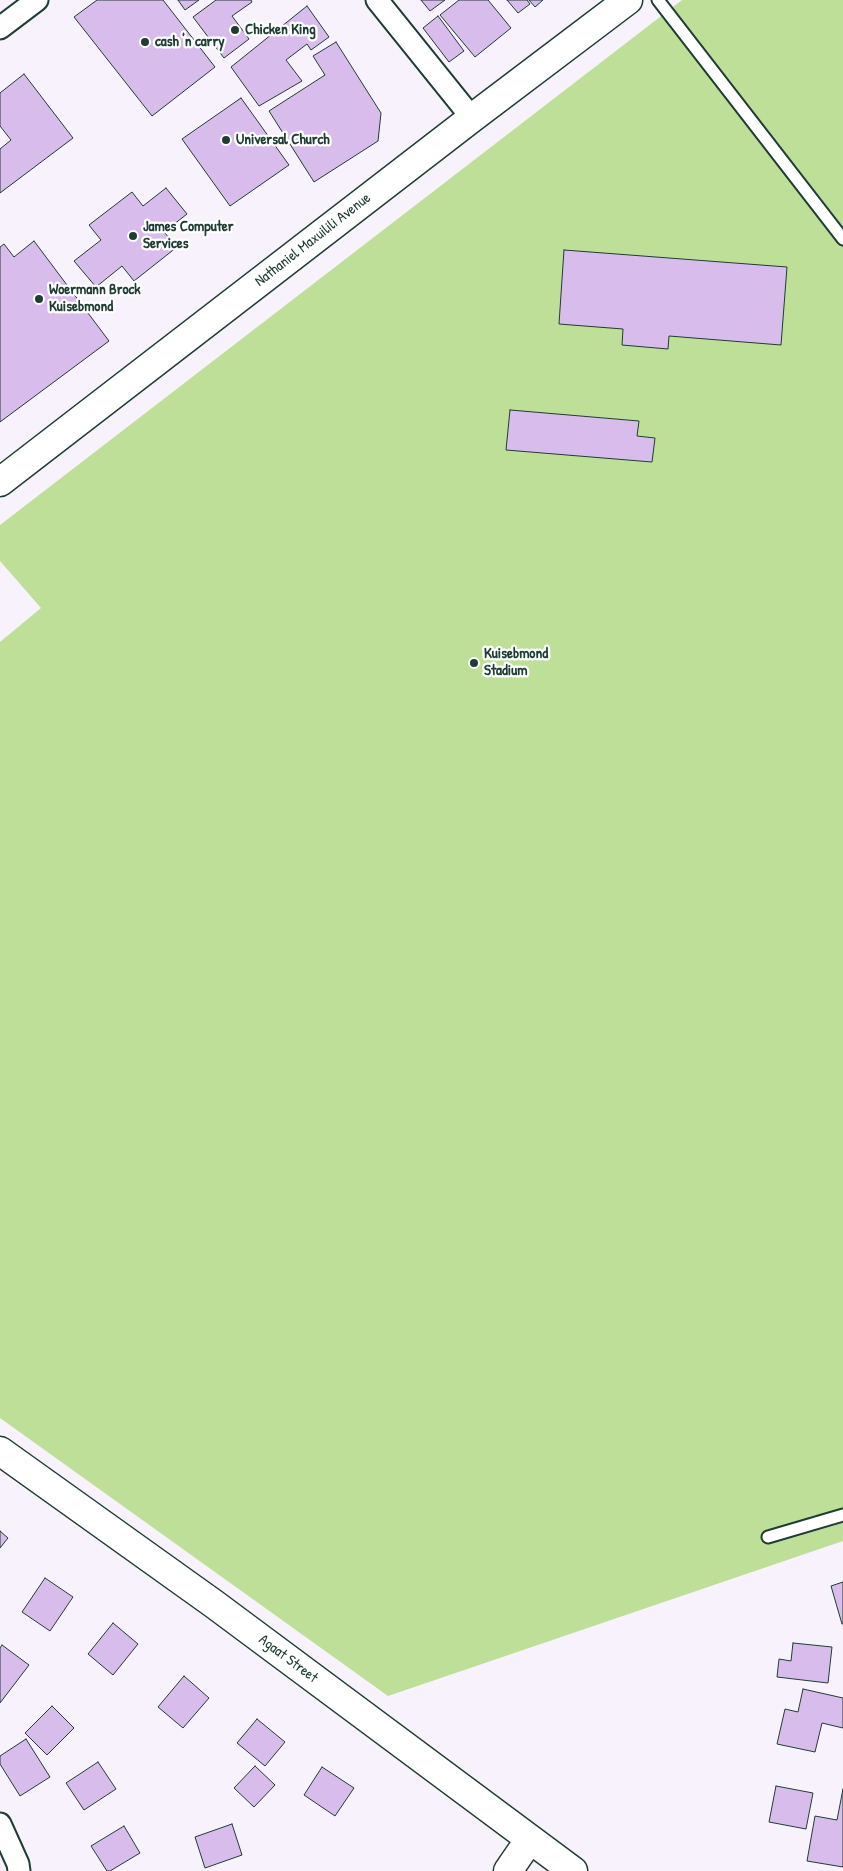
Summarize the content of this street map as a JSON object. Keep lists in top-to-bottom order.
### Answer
{
  "streets": {
    "street": ["Nathaniel Maxuilili Avenue", "Agaat Street"]
  },
  "places": [
    "Chicken King",
    "cash 'n carry",
    "Universal Church",
    "James Computer Services",
    "Woermann Brock Kuisebmond",
    "Kuisebmond Stadium"
  ]
}
